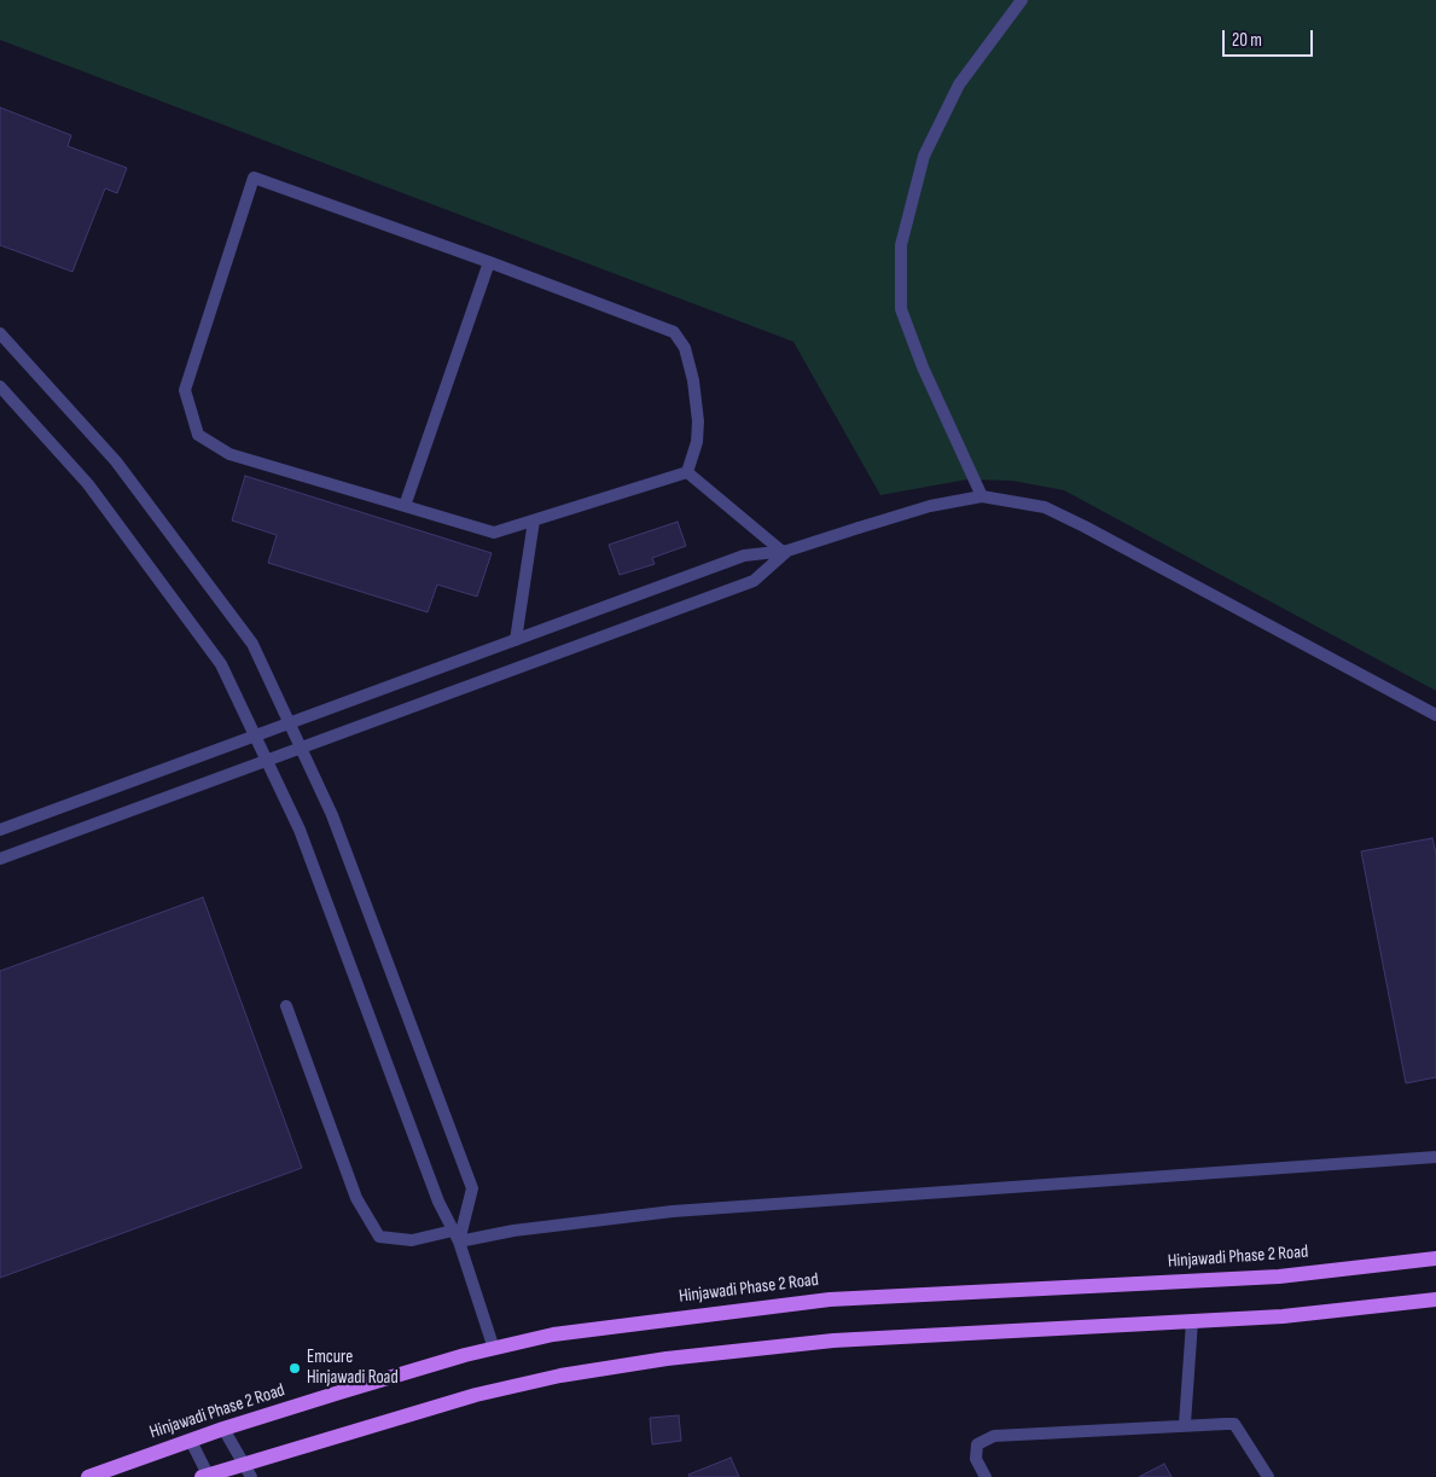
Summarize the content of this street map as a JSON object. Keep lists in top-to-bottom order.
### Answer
{
  "streets": {
    "main road": ["Hinjawadi Phase 2 Road"]
  },
  "places": ["Emcure Hinjawadi Road"],
  "scale_bar": "20 m"
}
